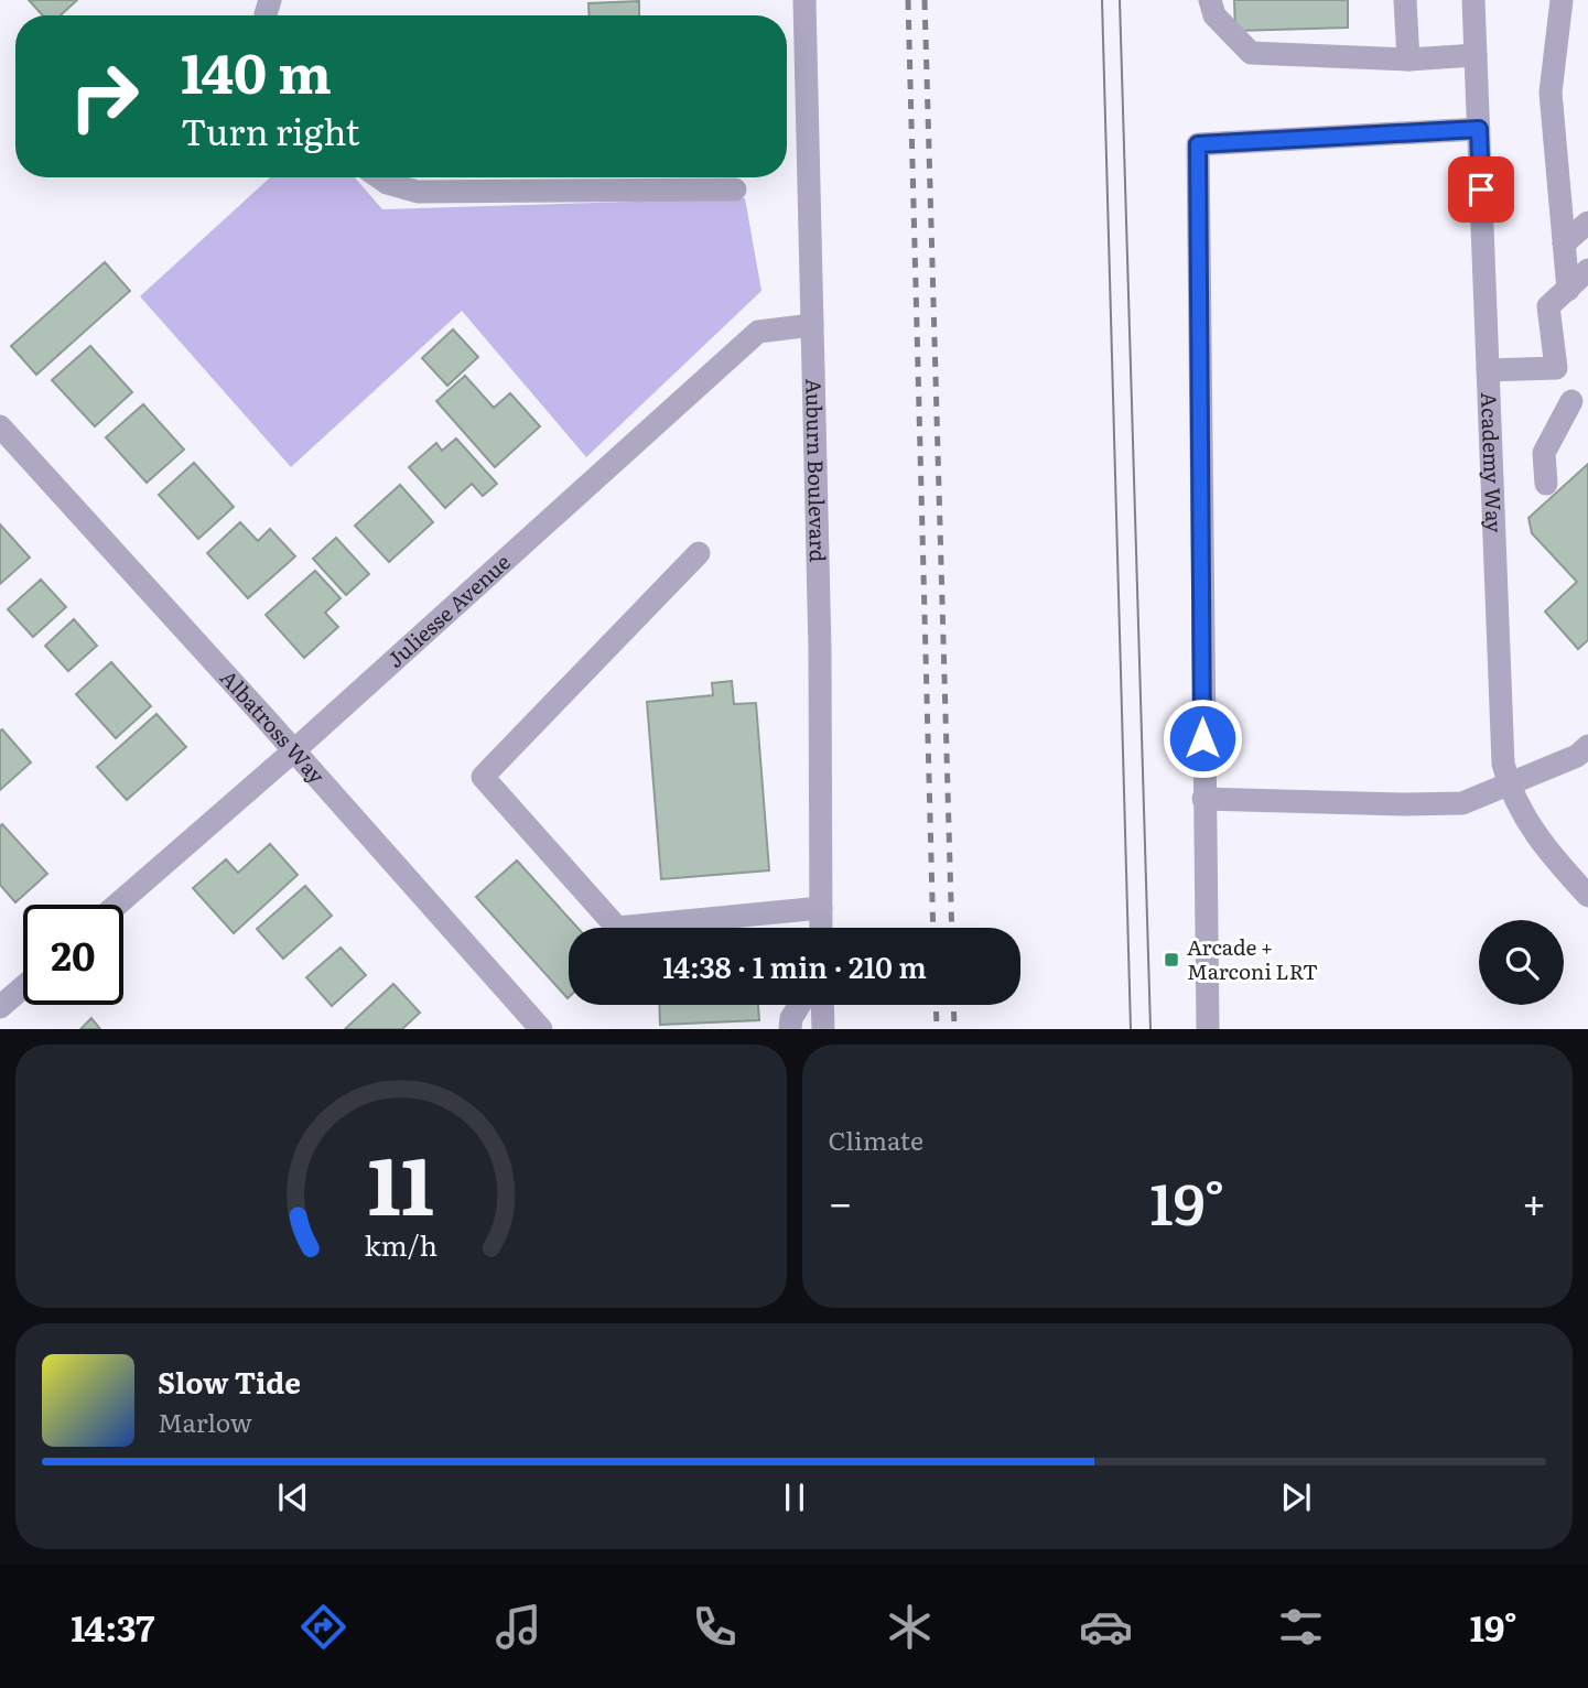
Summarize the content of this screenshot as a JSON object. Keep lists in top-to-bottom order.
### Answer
{
  "streets": {
    "street": [
      "Academy Way",
      "Auburn Boulevard",
      "Juliesse Avenue",
      "Albatross Way"
    ]
  },
  "crossings": [
    ["Auburn Boulevard", "Juliesse Avenue"],
    ["Juliesse Avenue", "Albatross Way"]
  ],
  "places": {
    "transit": ["Arcade + Marconi LRT"]
  },
  "page": {
    "turn": ["140 m", "Turn right"],
    "limit": "20",
    "trip": "14:38 · 1 min · 210 m",
    "tile": "Climate",
    "heat": ["−", "19°", "+"],
    "song": ["Slow Tide", "Marlow"],
    "tabs": ["14:37", "19°"],
    "gauge": ["11", "km/h"]
  }
}
